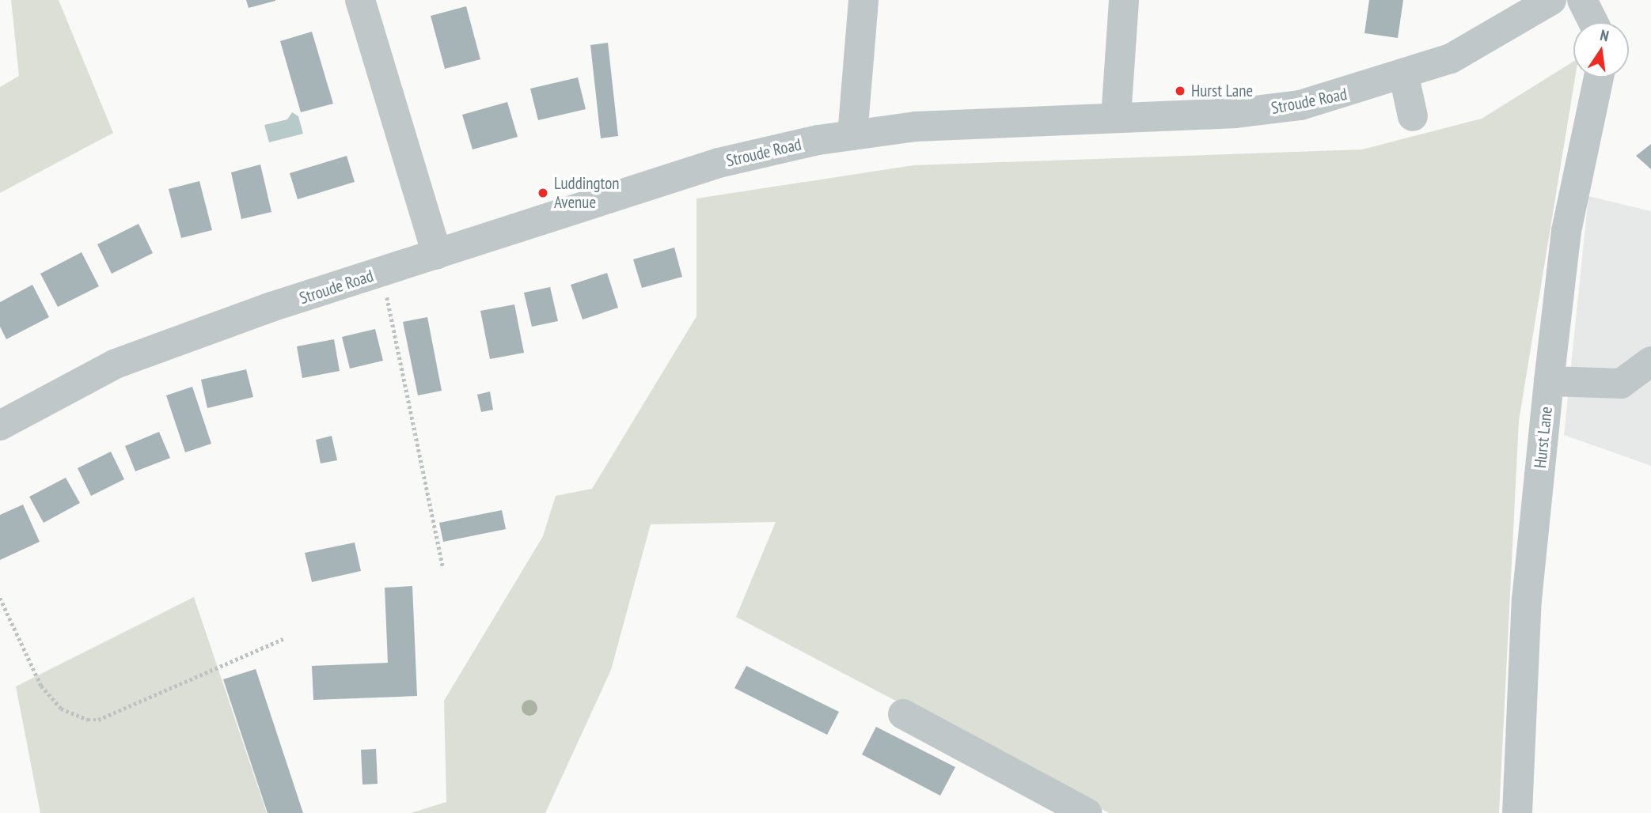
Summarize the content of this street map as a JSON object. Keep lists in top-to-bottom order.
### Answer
{
  "streets": {
    "street": ["Stroude Road", "Hurst Lane"]
  },
  "places": ["Hurst Lane", "Luddington Avenue"],
  "north": "top"
}
